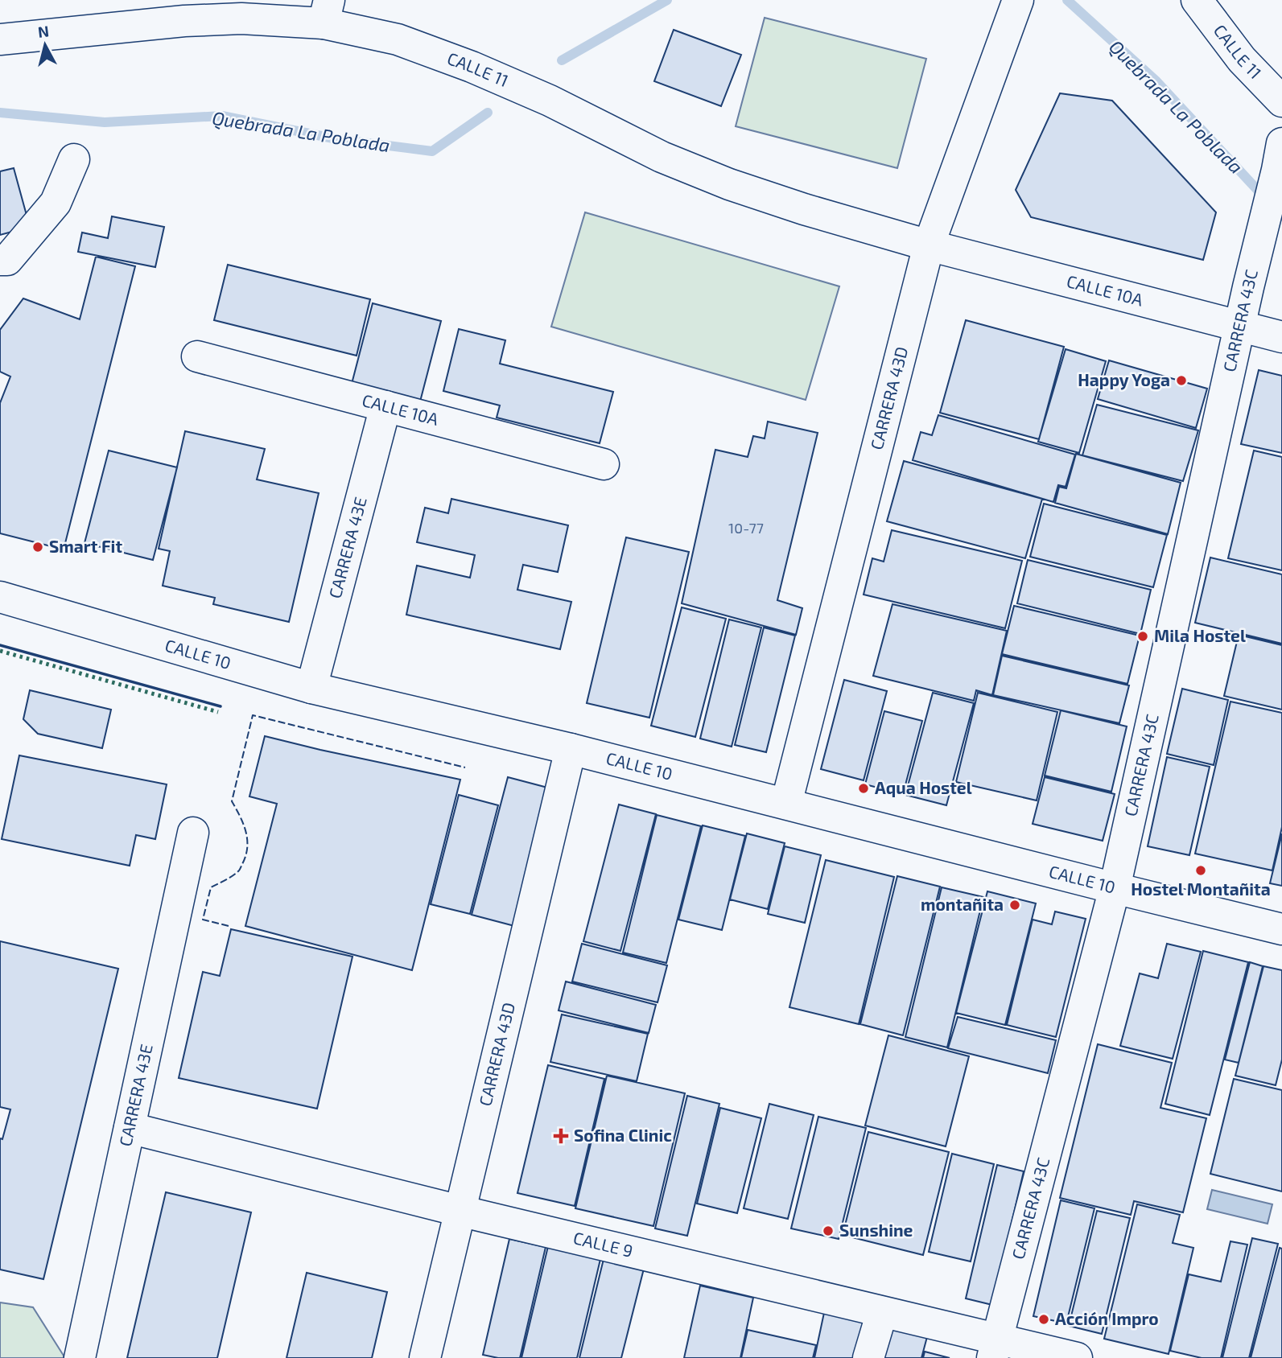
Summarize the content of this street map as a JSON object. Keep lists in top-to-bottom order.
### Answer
{
  "streets": {
    "street": [
      "CALLE 11",
      "CALLE 10A",
      "CARRERA 43C",
      "CARRERA 43D",
      "CARRERA 43E",
      "CALLE 10",
      "CALLE 9"
    ]
  },
  "crossings": [
    ["CALLE 11", "CALLE 10A"],
    ["CALLE 11", "CARRERA 43D"],
    ["CALLE 10A", "CARRERA 43C"],
    ["CALLE 10A", "CARRERA 43D"],
    ["CALLE 10A", "CARRERA 43E"],
    ["CARRERA 43C", "CALLE 10"],
    ["CARRERA 43C", "CALLE 9"],
    ["CARRERA 43D", "CALLE 10"],
    ["CARRERA 43D", "CALLE 9"],
    ["CARRERA 43E", "CALLE 10"],
    ["CARRERA 43E", "CALLE 9"]
  ],
  "water": ["Quebrada La Poblada"],
  "places": {
    "other": [
      "Happy Yoga",
      "Smart Fit",
      "Mila Hostel",
      "Aqua Hostel",
      "Hostel Montañita",
      "montañita",
      "Sunshine",
      "Acción Impro"
    ],
    "health": ["Sofina Clinic"]
  },
  "house_numbers": ["10-77"],
  "north": "top"
}
